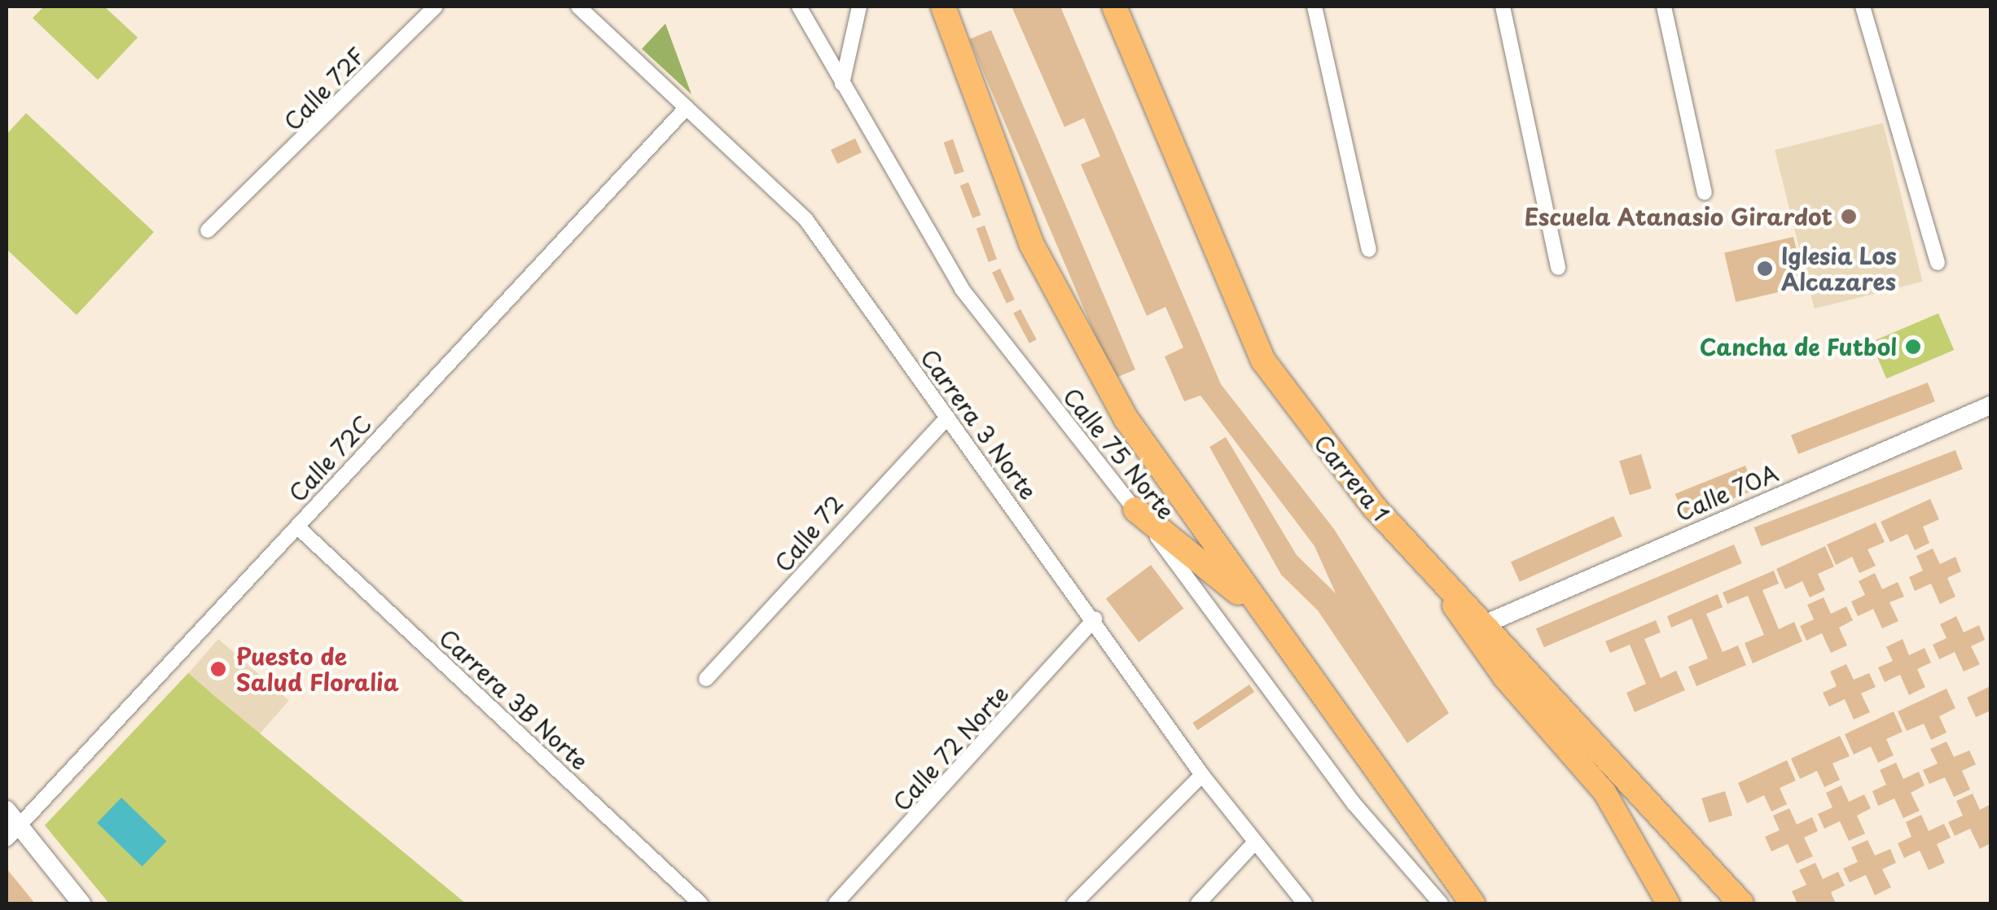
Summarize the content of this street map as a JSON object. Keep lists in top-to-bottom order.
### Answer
{
  "streets": {
    "highway": ["Carrera 1"],
    "street": [
      "Calle 72F",
      "Carrera 3 Norte",
      "Calle 75 Norte",
      "Calle 72C",
      "Calle 70A",
      "Calle 72",
      "Carrera 3B Norte",
      "Calle 72 Norte"
    ]
  },
  "crossings": [
    ["Carrera 3 Norte", "Calle 72C"],
    ["Carrera 3 Norte", "Calle 72"],
    ["Carrera 3 Norte", "Calle 72 Norte"],
    ["Calle 72C", "Carrera 3B Norte"]
  ],
  "places": [
    "Escuela Atanasio Girardot",
    "Iglesia Los Alcazares",
    "Cancha de Futbol",
    "Puesto de Salud Floralia"
  ]
}
